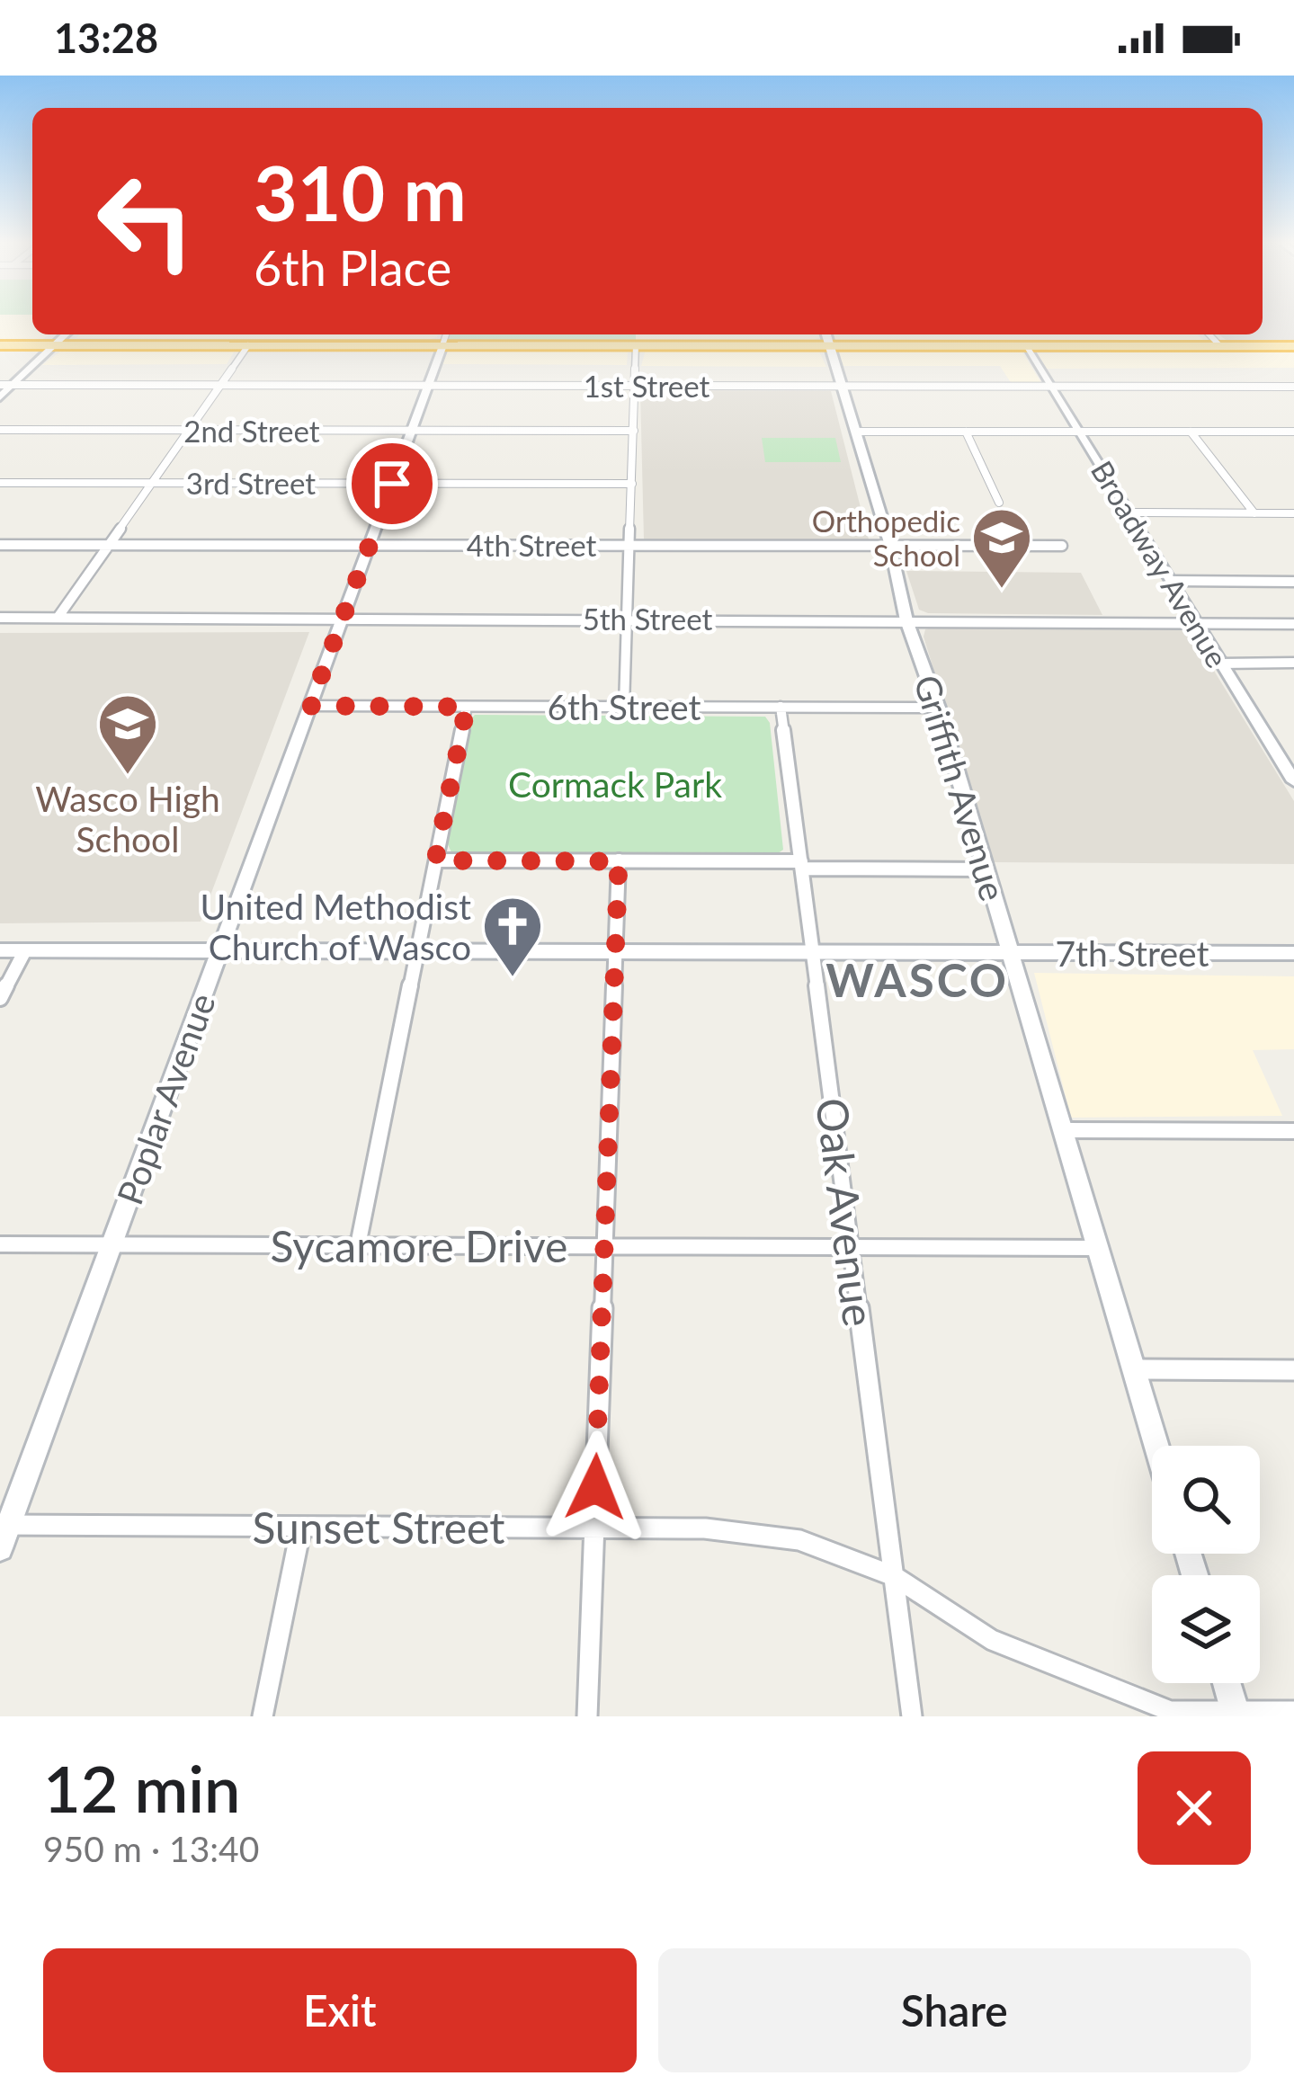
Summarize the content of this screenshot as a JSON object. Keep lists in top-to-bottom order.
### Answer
{
  "streets": {
    "main road": [
      "Broadway Avenue",
      "Griffith Avenue",
      "7th Street",
      "Poplar Avenue"
    ],
    "street": [
      "1st Street",
      "2nd Street",
      "3rd Street",
      "4th Street",
      "5th Street",
      "6th Street",
      "Oak Avenue",
      "Sycamore Drive",
      "Sunset Street"
    ]
  },
  "crossings": [
    ["1st Street", "Broadway Avenue"],
    ["1st Street", "Griffith Avenue"],
    ["1st Street", "Poplar Avenue"],
    ["2nd Street", "Poplar Avenue"],
    ["3rd Street", "Poplar Avenue"],
    ["4th Street", "Griffith Avenue"],
    ["4th Street", "Poplar Avenue"],
    ["Broadway Avenue", "5th Street"],
    ["5th Street", "Griffith Avenue"],
    ["5th Street", "Poplar Avenue"],
    ["6th Street", "Griffith Avenue"],
    ["6th Street", "Poplar Avenue"],
    ["6th Street", "Oak Avenue"],
    ["Griffith Avenue", "7th Street"],
    ["Griffith Avenue", "Sycamore Drive"],
    ["7th Street", "Poplar Avenue"],
    ["7th Street", "Oak Avenue"],
    ["Poplar Avenue", "Sycamore Drive"],
    ["Poplar Avenue", "Sunset Street"],
    ["Oak Avenue", "Sycamore Drive"],
    ["Oak Avenue", "Sunset Street"]
  ],
  "districts": ["WASCO"],
  "parks": ["Cormack Park"],
  "places": {
    "school or university": ["Orthopedic School", "Wasco High School"],
    "church": ["United Methodist Church of Wasco"]
  },
  "page": {
    "status": "13:28",
    "turn": ["310 m", "6th Place"],
    "heading": ["12 min", "950 m · 13:40"],
    "buttons": ["Exit", "Share"]
  }
}
